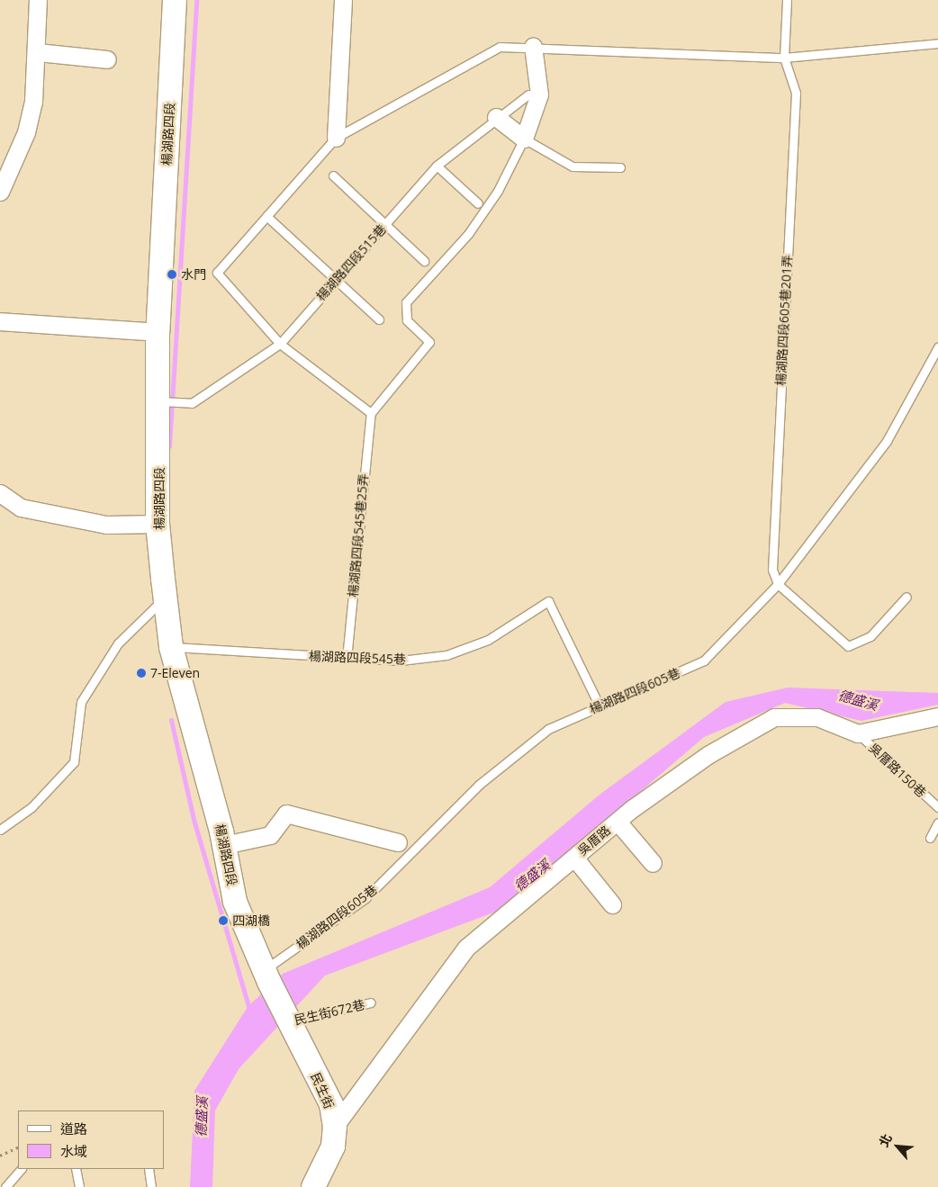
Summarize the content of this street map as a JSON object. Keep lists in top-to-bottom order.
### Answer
{
  "streets": {
    "street": ["楊湖路四段", "吳厝路", "民生街"],
    "lane": [
      "楊湖路四段515巷",
      "楊湖路四段605巷201弄",
      "楊湖路四段545巷25弄",
      "楊湖路四段545巷",
      "楊湖路四段605巷",
      "吳厝路150巷",
      "民生街672巷"
    ]
  },
  "crossings": [
    ["楊湖路四段", "楊湖路四段515巷"],
    ["楊湖路四段", "楊湖路四段545巷"],
    ["楊湖路四段", "楊湖路四段605巷"],
    ["楊湖路四段605巷201弄", "楊湖路四段605巷"],
    ["楊湖路四段545巷25弄", "楊湖路四段545巷"],
    ["楊湖路四段545巷", "楊湖路四段605巷"],
    ["吳厝路150巷", "吳厝路"],
    ["吳厝路", "民生街"],
    ["民生街672巷", "民生街"]
  ],
  "water": ["德盛溪"],
  "places": ["水門", "7-Eleven", "四湖橋"],
  "legend": ["道路", "水域"],
  "north": "top left"
}
